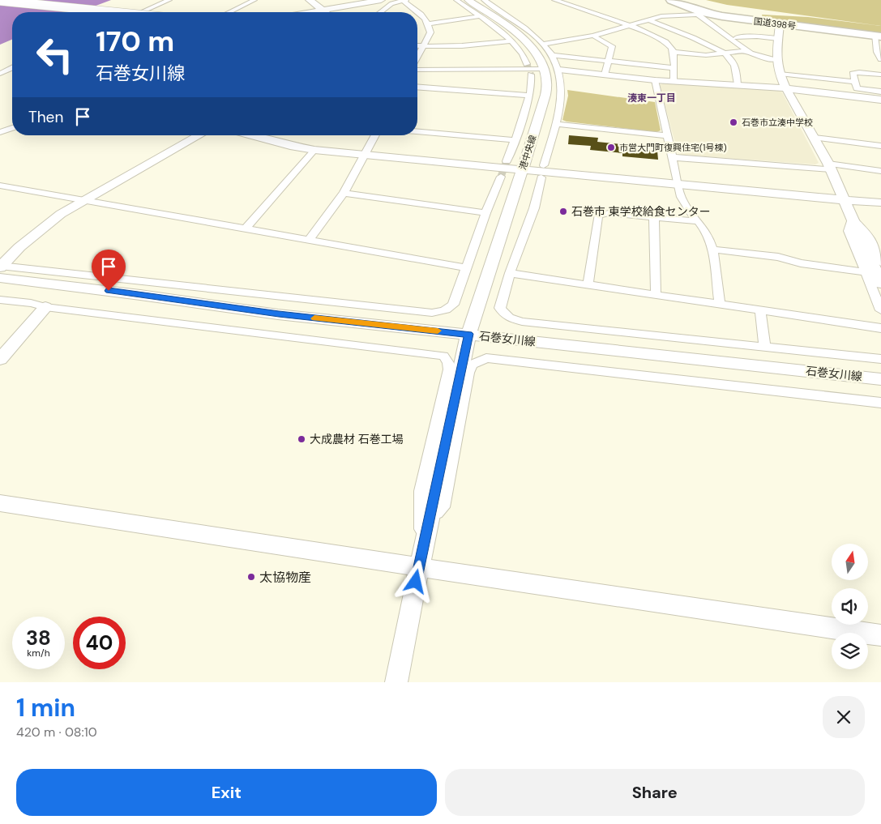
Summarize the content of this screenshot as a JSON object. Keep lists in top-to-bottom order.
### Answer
{
  "streets": {
    "highway": ["国道398号"],
    "street": ["港中央線", "石巻女川線"]
  },
  "crossings": [
    ["港中央線", "石巻女川線"]
  ],
  "districts": ["湊東一丁目"],
  "places": [
    "石巻市立湊中学校",
    "市営大門町復興住宅(1号棟)",
    "石巻市 東学校給食センター",
    "大成農材 石巻工場",
    "太協物産"
  ],
  "north": "top",
  "page": {
    "turn": ["170 m", "石巻女川線"],
    "then": "Then",
    "speed": "38 km/h",
    "limit": "40",
    "heading": ["1 min", "420 m · 08:10"],
    "buttons": ["Exit", "Share"]
  }
}
